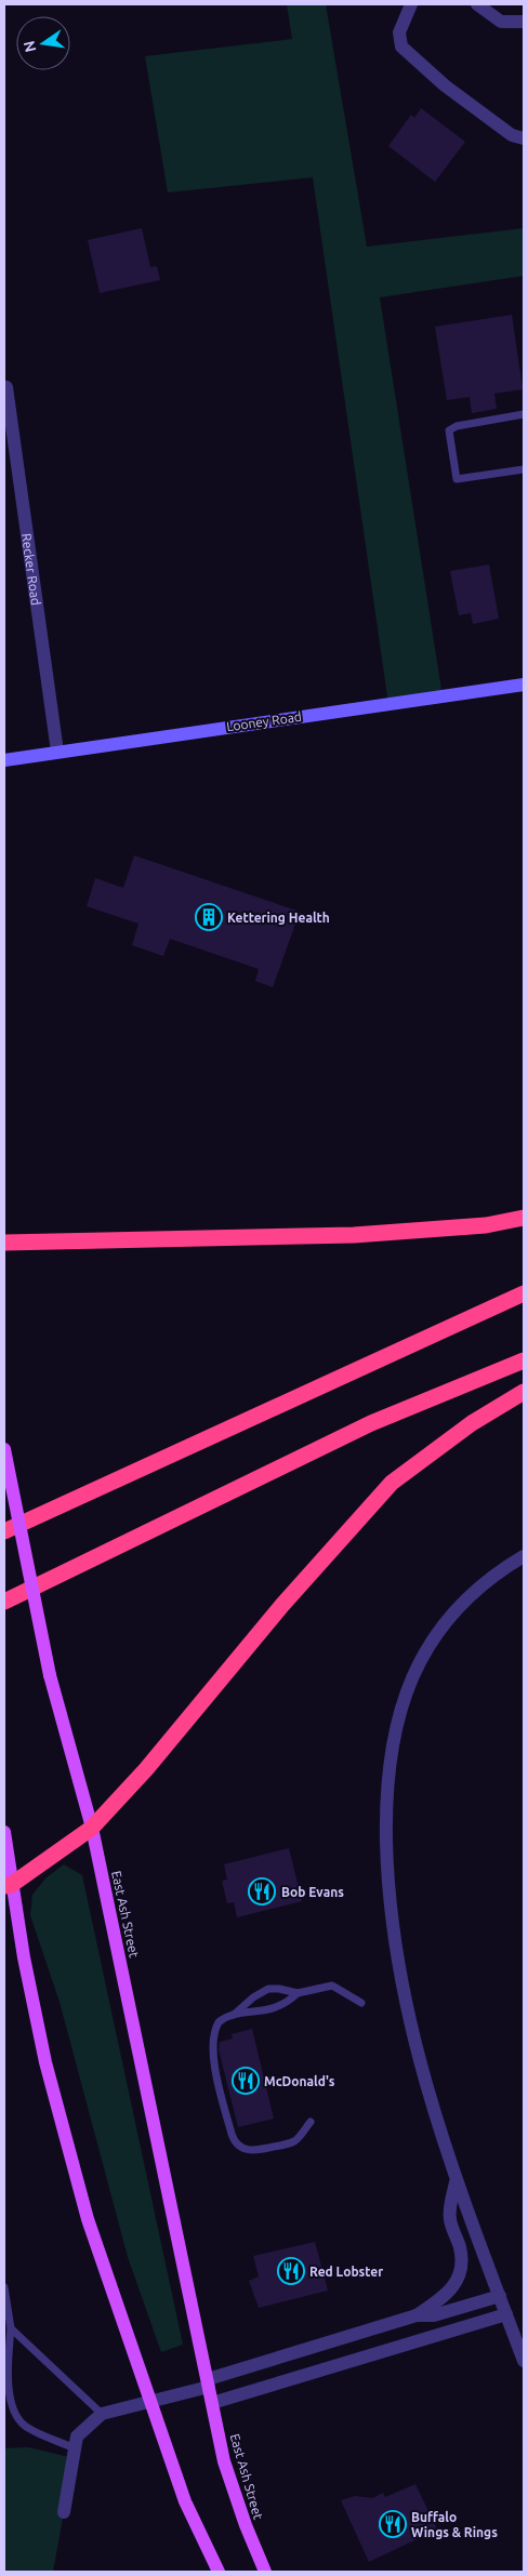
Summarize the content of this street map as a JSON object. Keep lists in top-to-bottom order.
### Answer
{
  "streets": {
    "main road": ["East Ash Street"],
    "street": ["Recker Road", "Looney Road"]
  },
  "crossings": [
    ["Recker Road", "Looney Road"]
  ],
  "places": {
    "building": ["Kettering Health"],
    "restaurant": [
      "Bob Evans",
      "McDonald's",
      "Red Lobster",
      "Buffalo Wings & Rings"
    ]
  },
  "north": "left"
}
